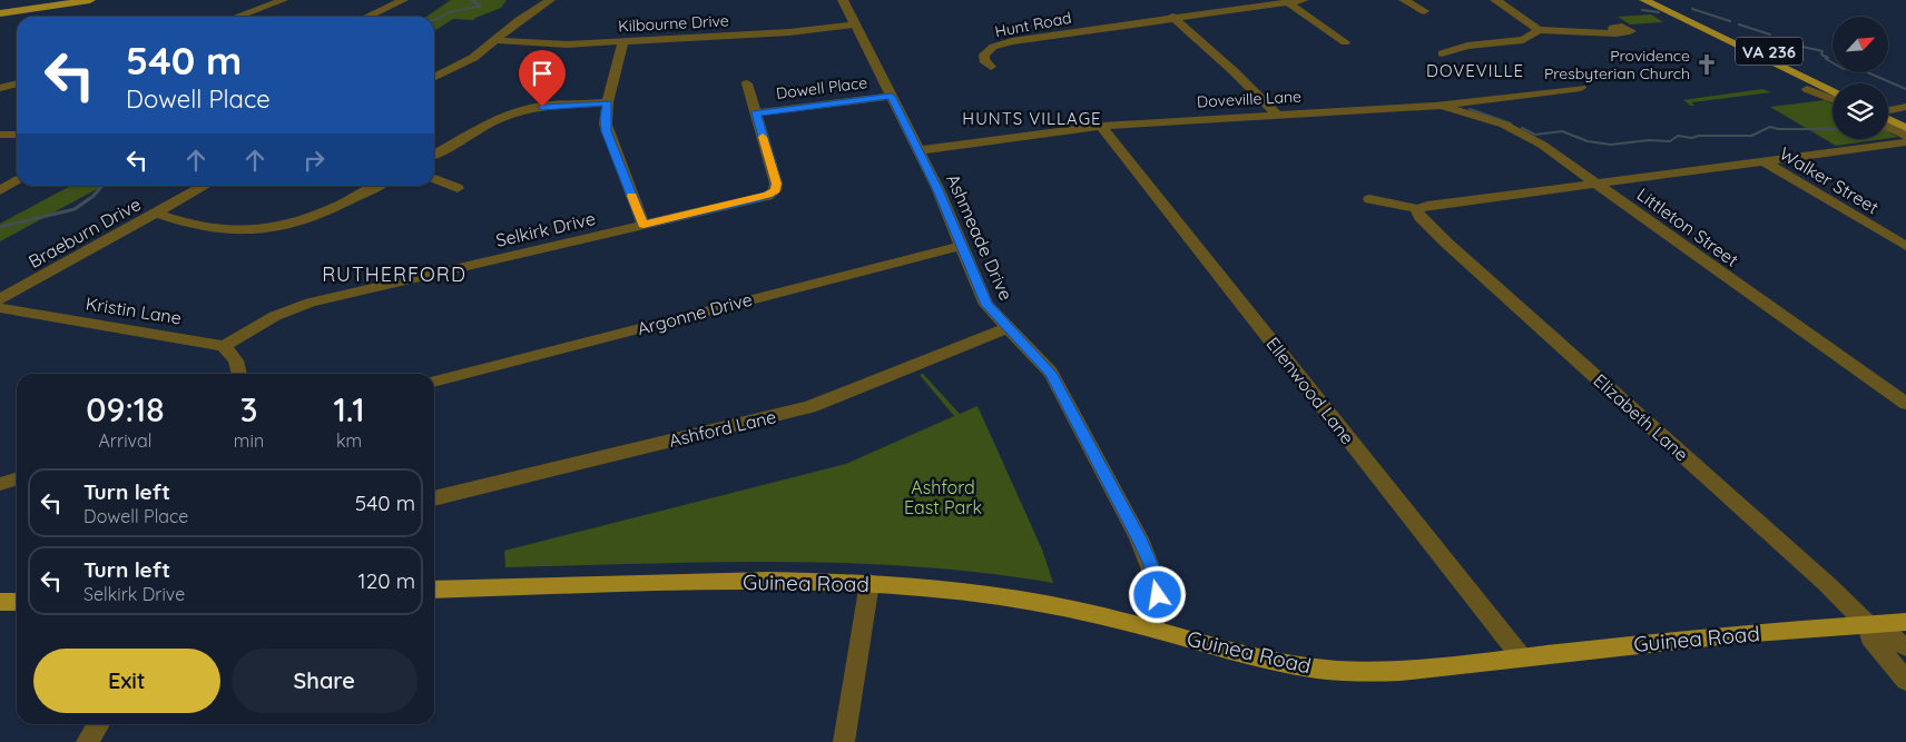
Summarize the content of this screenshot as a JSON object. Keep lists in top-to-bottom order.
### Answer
{
  "streets": {
    "main road": ["VA 236", "Guinea Road"],
    "street": [
      "Kilbourne Drive",
      "Hunt Road",
      "Dowell Place",
      "Doveville Lane",
      "Walker Street",
      "Littleton Street",
      "Selkirk Drive",
      "Braeburn Drive",
      "Ashmeade Drive",
      "Kristin Lane",
      "Argonne Drive",
      "Ellenwood Lane",
      "Elizabeth Lane",
      "Ashford Lane"
    ]
  },
  "crossings": [
    ["Kilbourne Drive", "Ashmeade Drive"],
    ["Dowell Place", "Selkirk Drive"],
    ["Dowell Place", "Ashmeade Drive"],
    ["Doveville Lane", "Littleton Street"],
    ["Doveville Lane", "Ashmeade Drive"],
    ["Doveville Lane", "Ellenwood Lane"],
    ["Selkirk Drive", "Kristin Lane"],
    ["Ashmeade Drive", "Argonne Drive"],
    ["Ashmeade Drive", "Ashford Lane"],
    ["Ashmeade Drive", "Guinea Road"],
    ["Ellenwood Lane", "Guinea Road"],
    ["Elizabeth Lane", "Guinea Road"]
  ],
  "districts": ["DOVEVILLE", "HUNTS VILLAGE", "RUTHERFORD"],
  "parks": ["Ashford East Park"],
  "places": {
    "church": ["Providence Presbyterian Church"]
  },
  "north": "top right",
  "page": {
    "turn": ["540 m", "Dowell Place"],
    "eta": [
      "09:18",
      "Arrival",
      "3",
      "min",
      "1.1",
      "km"
    ],
    "list": [
      {
        "name": "Turn left",
        "note": "Dowell Place",
        "value": "540 m"
      },
      {
        "name": "Turn left",
        "note": "Selkirk Drive",
        "value": "120 m"
      }
    ],
    "buttons": ["Exit", "Share"]
  }
}
